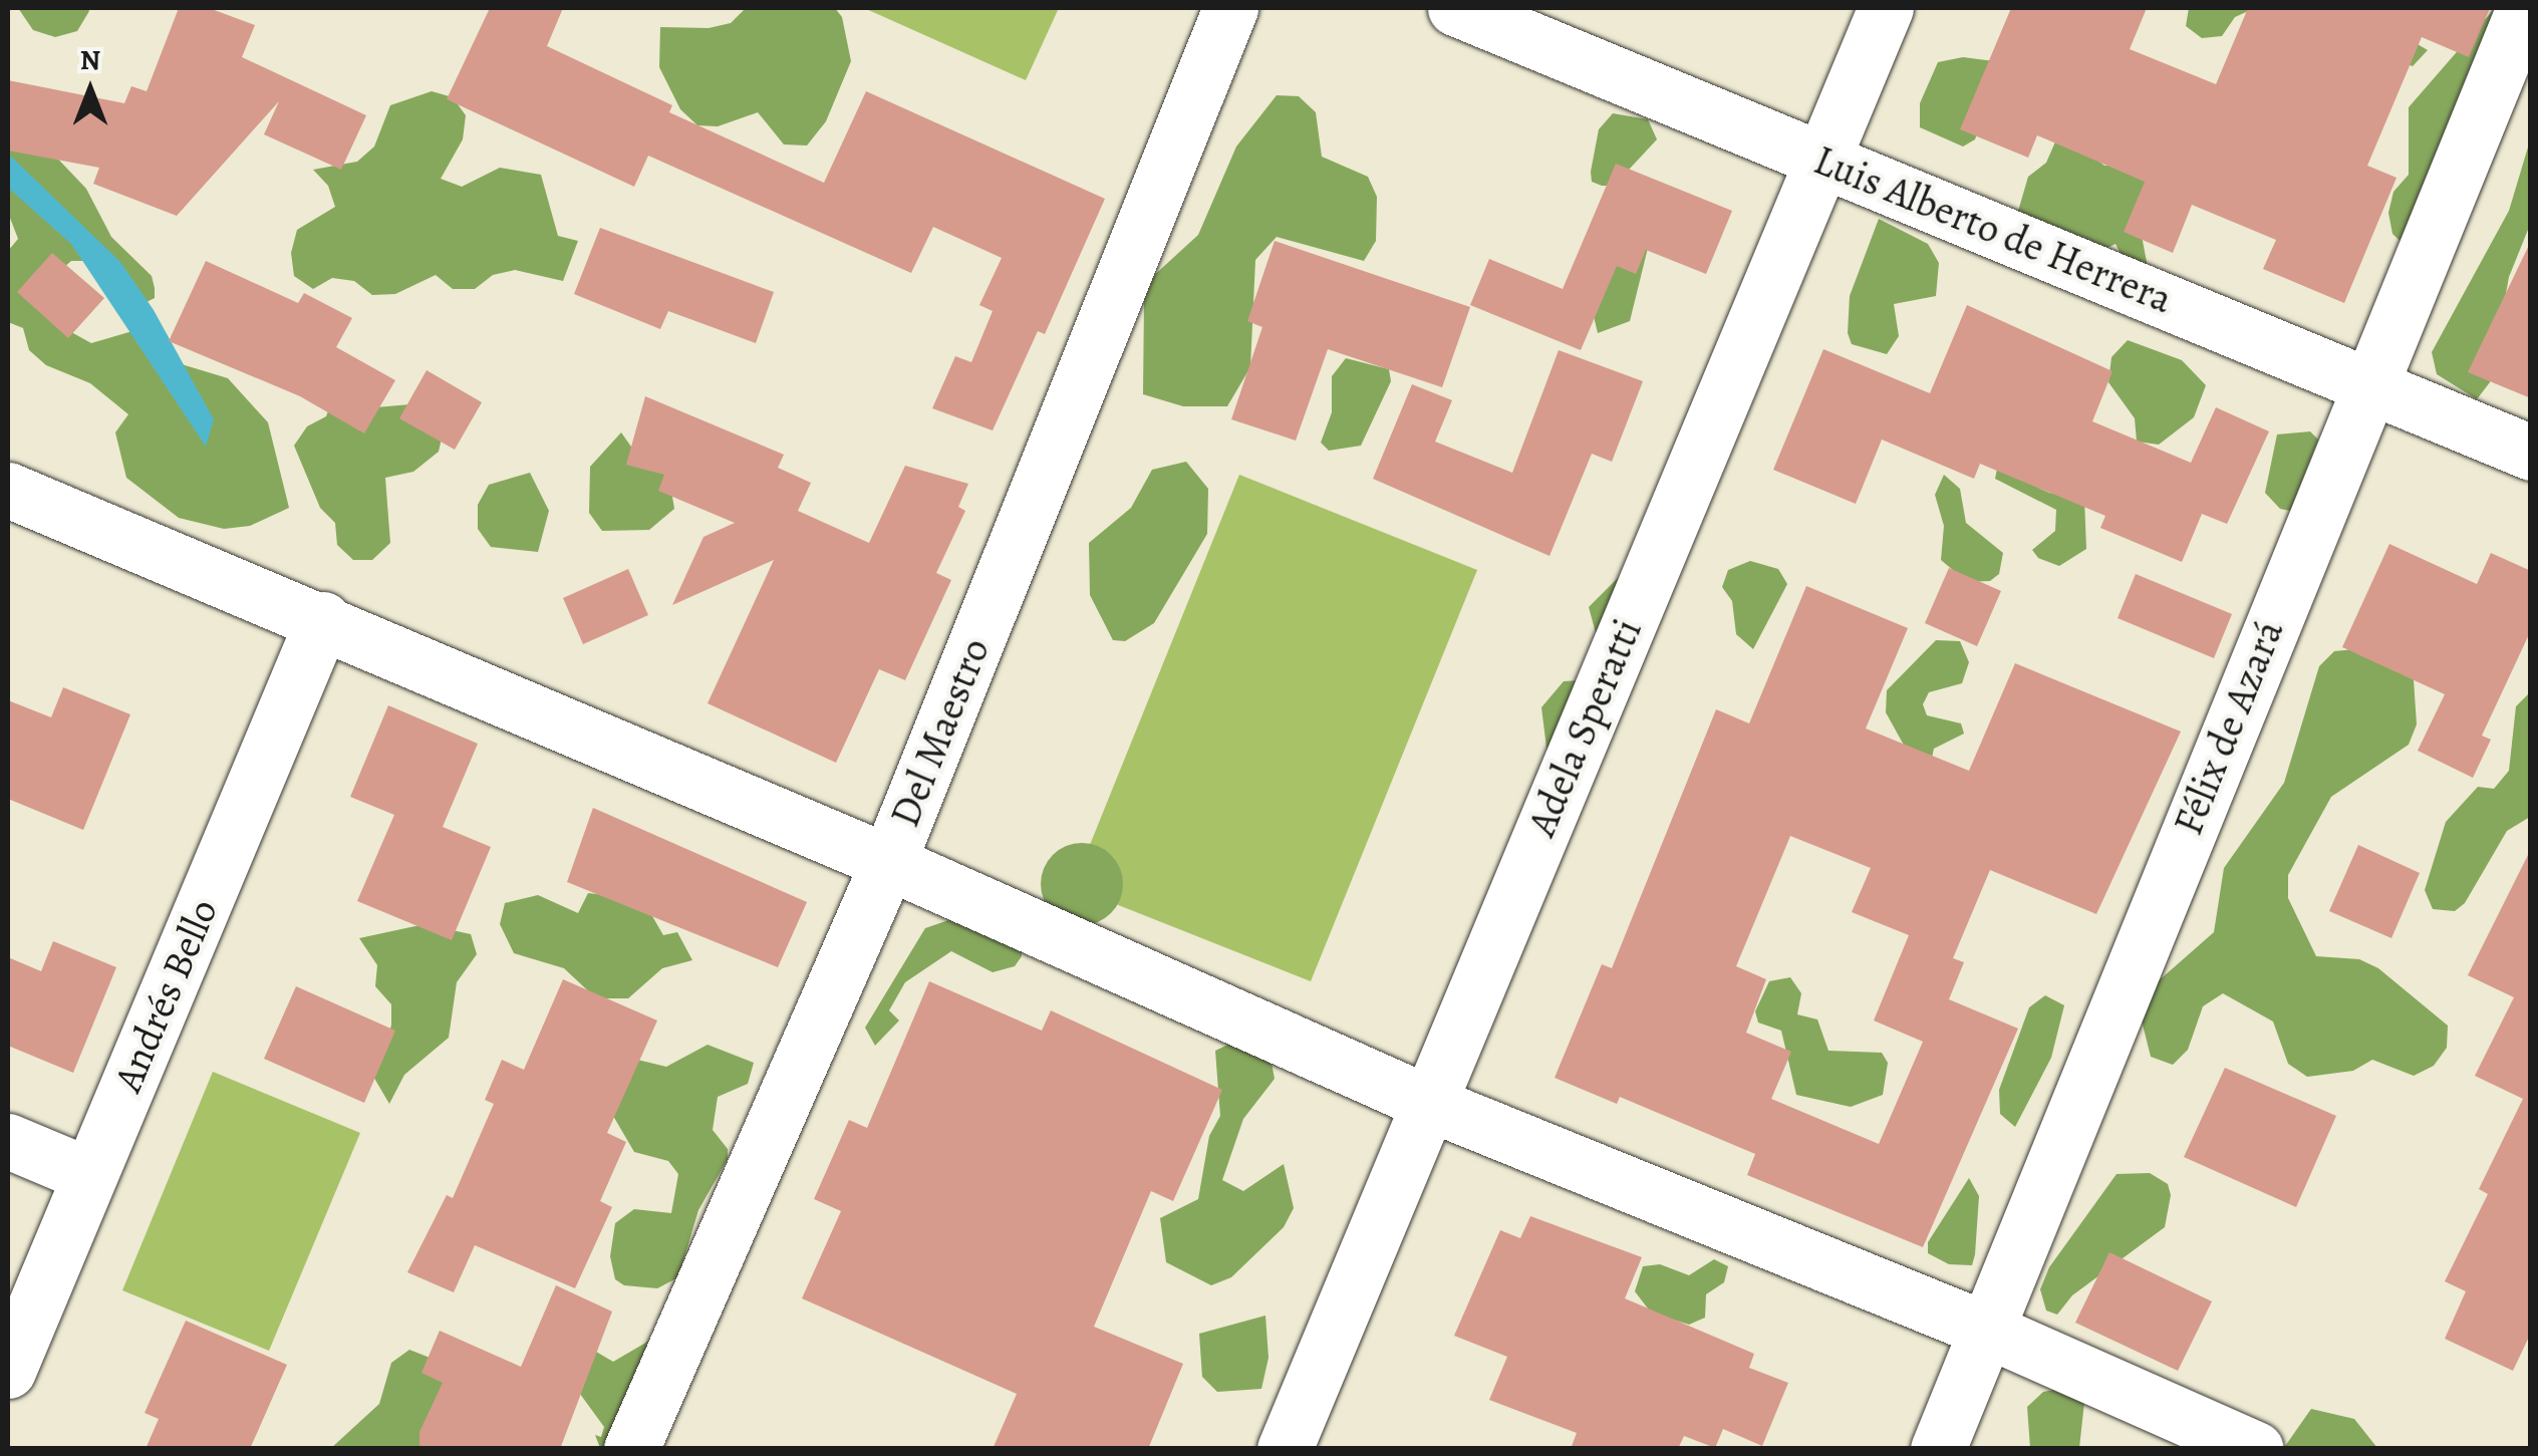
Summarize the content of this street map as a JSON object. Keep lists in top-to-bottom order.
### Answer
{
  "streets": {
    "street": [
      "Luis Alberto de Herrera",
      "Adela Speratti",
      "Félix de Azará",
      "Del Maestro",
      "Andrés Bello"
    ]
  },
  "crossings": [
    ["Luis Alberto de Herrera", "Adela Speratti"],
    ["Luis Alberto de Herrera", "Félix de Azará"]
  ],
  "north": "top"
}
